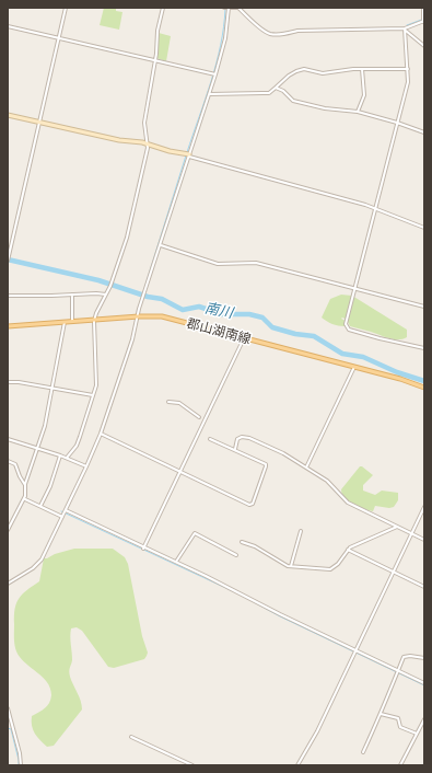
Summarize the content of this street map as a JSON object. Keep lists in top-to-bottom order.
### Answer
{
  "streets": {
    "main road": ["郡山湖南線"]
  },
  "water": ["南川"]
}
